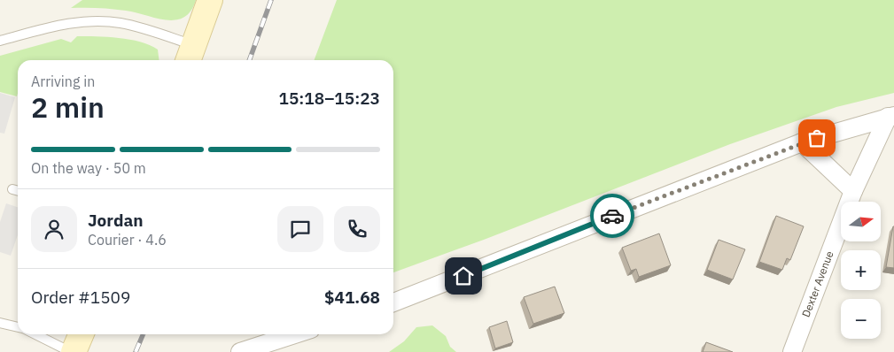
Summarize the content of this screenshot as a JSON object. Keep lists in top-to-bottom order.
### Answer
{
  "streets": {
    "street": ["Dexter Avenue"]
  },
  "north": "right",
  "page": {
    "heading": ["2 min", "Arriving in", "15:18–15:23"],
    "panel": [
      "Jordan",
      "Courier · 4.6",
      "Order #1509",
      "$41.68"
    ],
    "bar": "On the way · 50 m",
    "map_buttons": ["+", "−"]
  }
}
